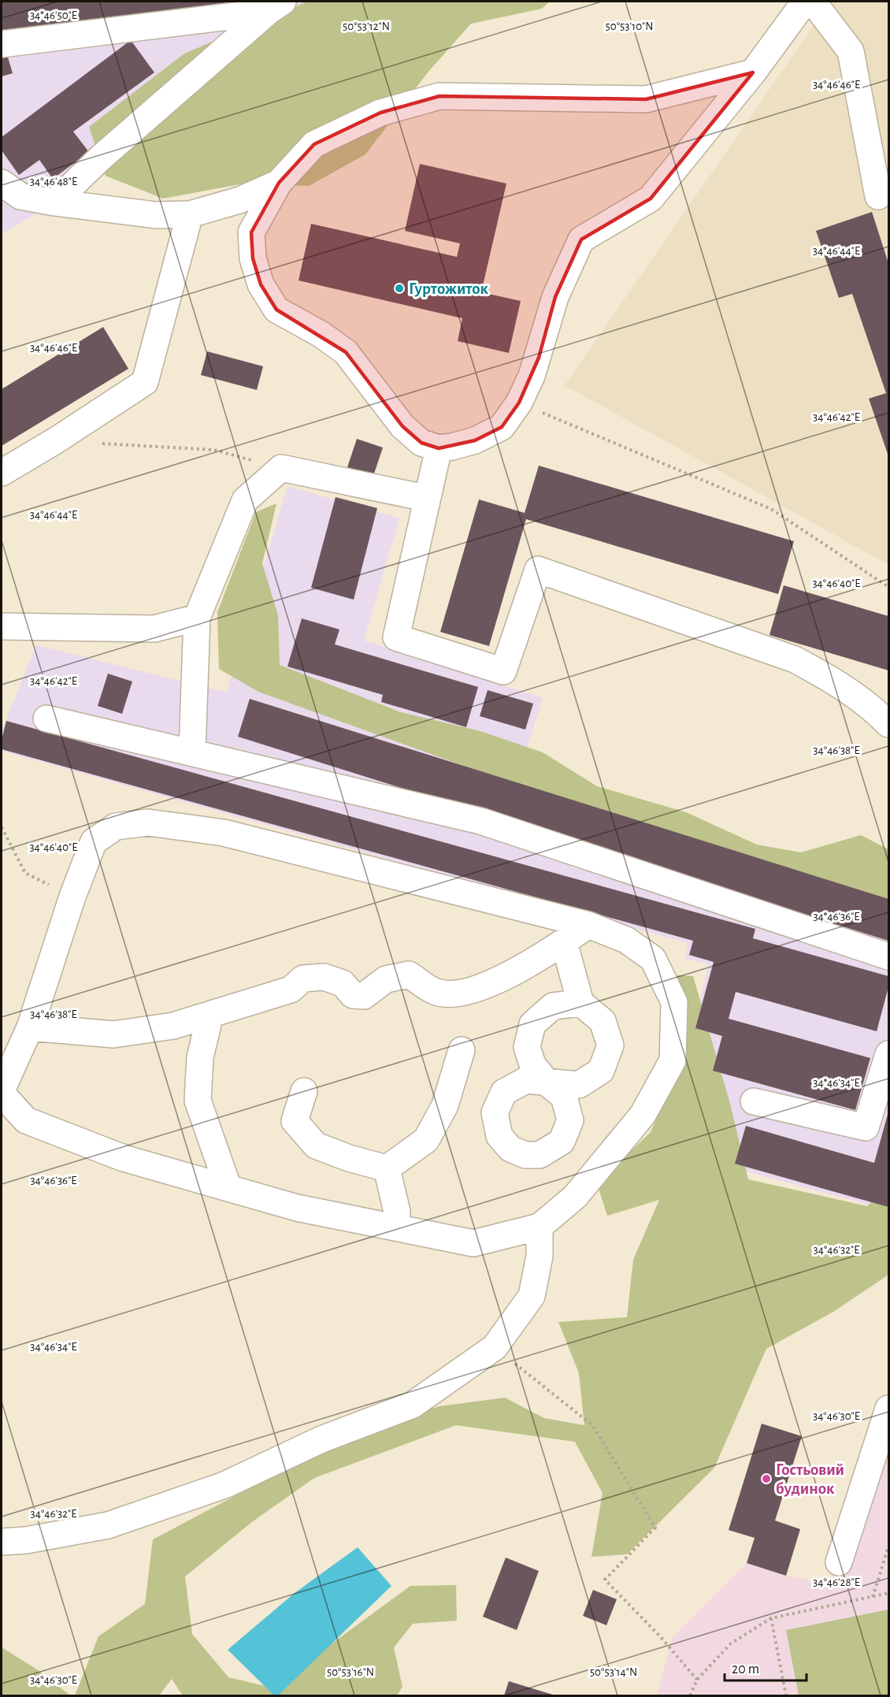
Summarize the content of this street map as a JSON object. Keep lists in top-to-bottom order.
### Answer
{
  "places": ["Гуртожиток", "Гостьовий будинок"],
  "scale_bar": "20 m",
  "coordinates": [
    "34°46'50\"E",
    "50°53'12\"N",
    "50°53'10\"N",
    "34°46'46\"E",
    "34°46'48\"E",
    "34°46'44\"E",
    "34°46'42\"E",
    "34°46'40\"E",
    "34°46'38\"E",
    "34°46'36\"E",
    "34°46'34\"E",
    "34°46'32\"E",
    "34°46'30\"E",
    "34°46'28\"E",
    "50°53'16\"N",
    "50°53'14\"N"
  ]
}
